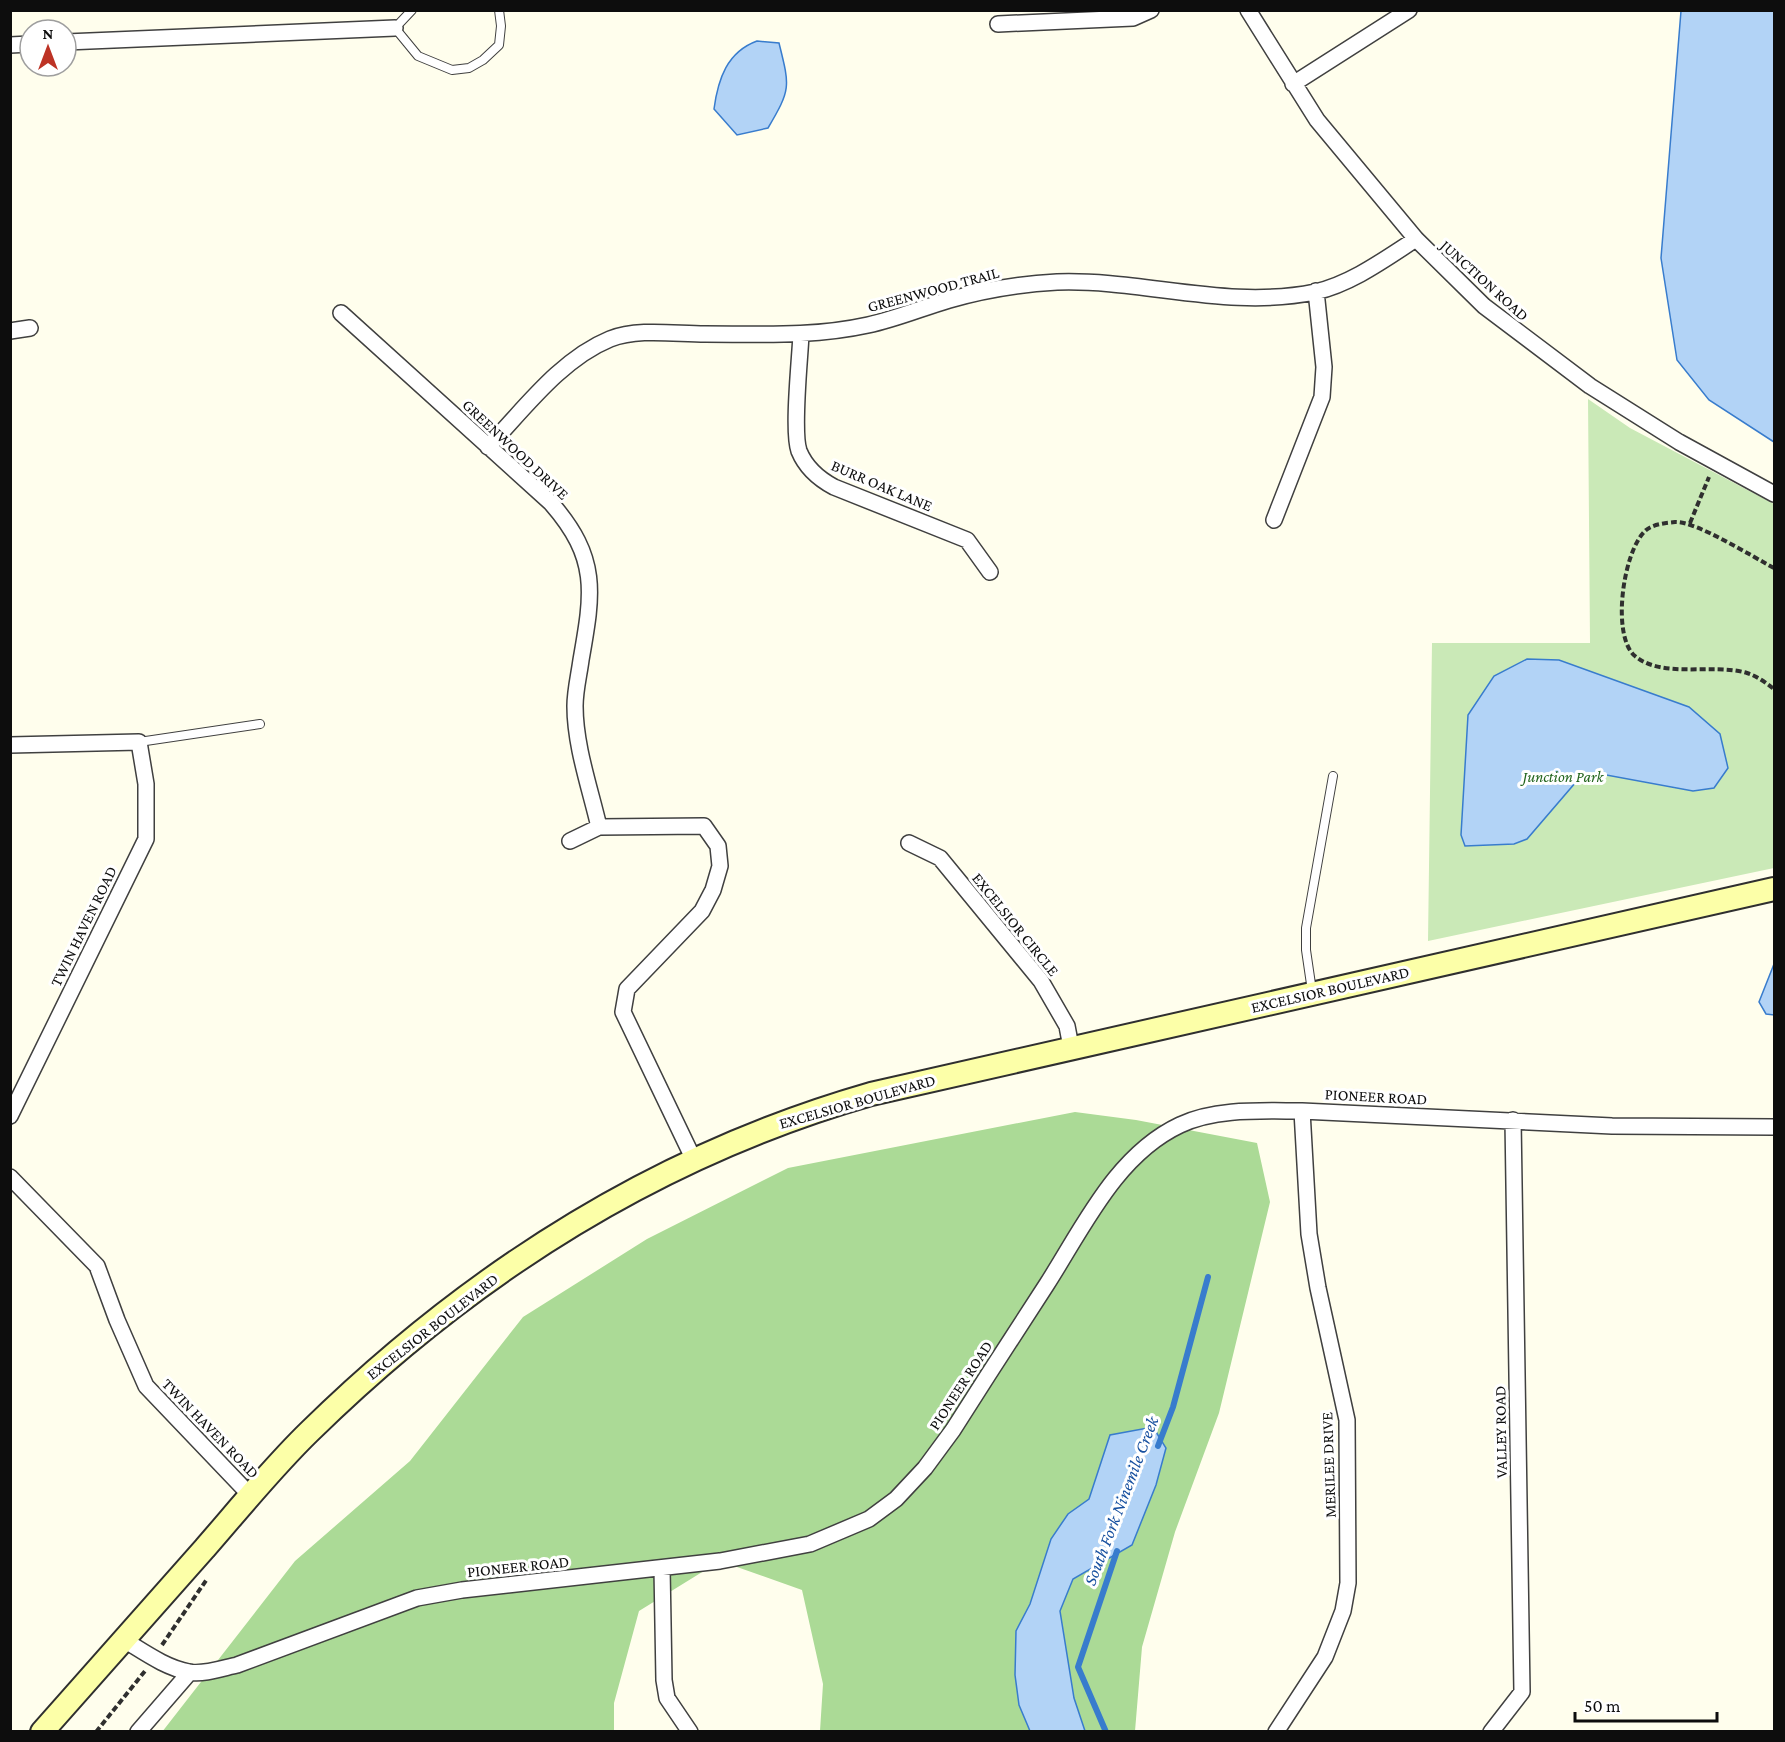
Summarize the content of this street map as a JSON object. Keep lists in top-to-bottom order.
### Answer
{
  "streets": {
    "main road": ["EXCELSIOR BOULEVARD"],
    "street": [
      "JUNCTION ROAD",
      "GREENWOOD TRAIL",
      "GREENWOOD DRIVE",
      "BURR OAK LANE",
      "EXCELSIOR CIRCLE",
      "TWIN HAVEN ROAD",
      "PIONEER ROAD",
      "VALLEY ROAD",
      "MERILEE DRIVE"
    ]
  },
  "crossings": [
    ["JUNCTION ROAD", "GREENWOOD TRAIL"],
    ["GREENWOOD TRAIL", "GREENWOOD DRIVE"],
    ["GREENWOOD TRAIL", "BURR OAK LANE"],
    ["EXCELSIOR CIRCLE", "EXCELSIOR BOULEVARD"],
    ["TWIN HAVEN ROAD", "EXCELSIOR BOULEVARD"],
    ["EXCELSIOR BOULEVARD", "PIONEER ROAD"],
    ["PIONEER ROAD", "VALLEY ROAD"],
    ["PIONEER ROAD", "MERILEE DRIVE"]
  ],
  "water": ["South Fork Ninemile Creek"],
  "parks": ["Junction Park"],
  "scale_bar": "50 m",
  "north": "top"
}
